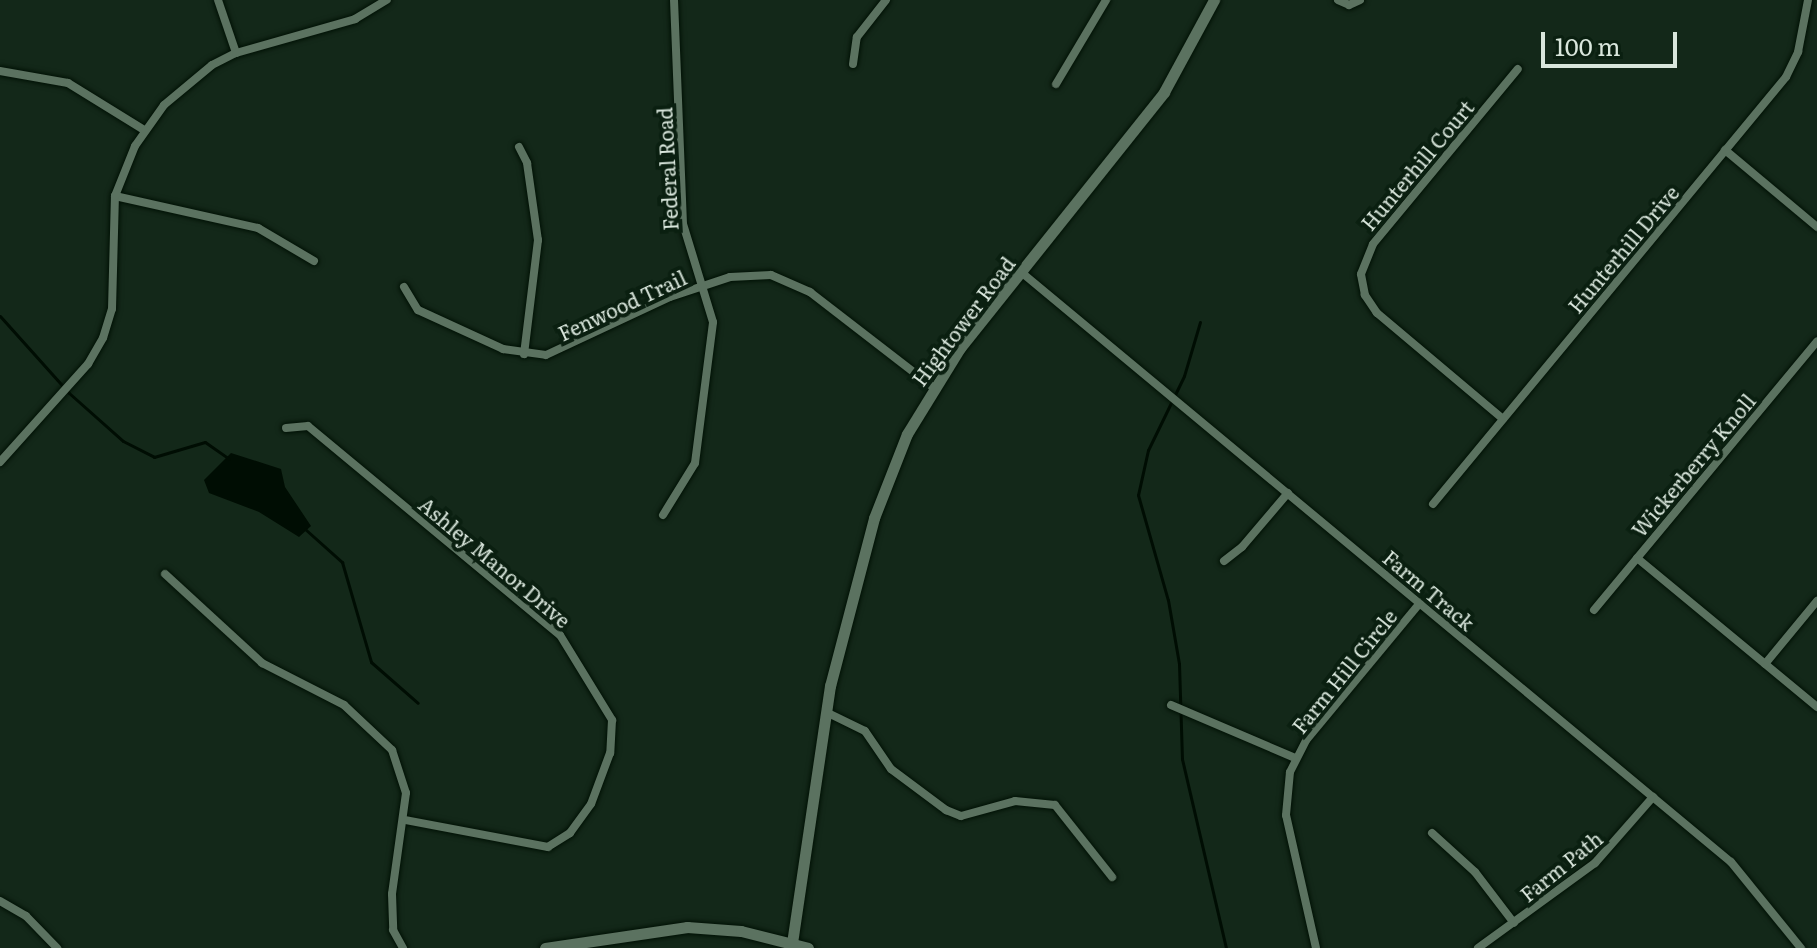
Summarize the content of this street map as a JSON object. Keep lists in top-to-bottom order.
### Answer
{
  "streets": {
    "street": [
      "Hunterhill Court",
      "Federal Road",
      "Hunterhill Drive",
      "Fenwood Trail",
      "Hightower Road",
      "Wickerberry Knoll",
      "Ashley Manor Drive",
      "Farm Track",
      "Farm Hill Circle",
      "Farm Path"
    ]
  },
  "crossings": [
    ["Hunterhill Court", "Hunterhill Drive"],
    ["Federal Road", "Fenwood Trail"],
    ["Fenwood Trail", "Hightower Road"],
    ["Hightower Road", "Farm Track"],
    ["Farm Track", "Farm Hill Circle"],
    ["Farm Track", "Farm Path"]
  ],
  "scale_bar": "100 m"
}
